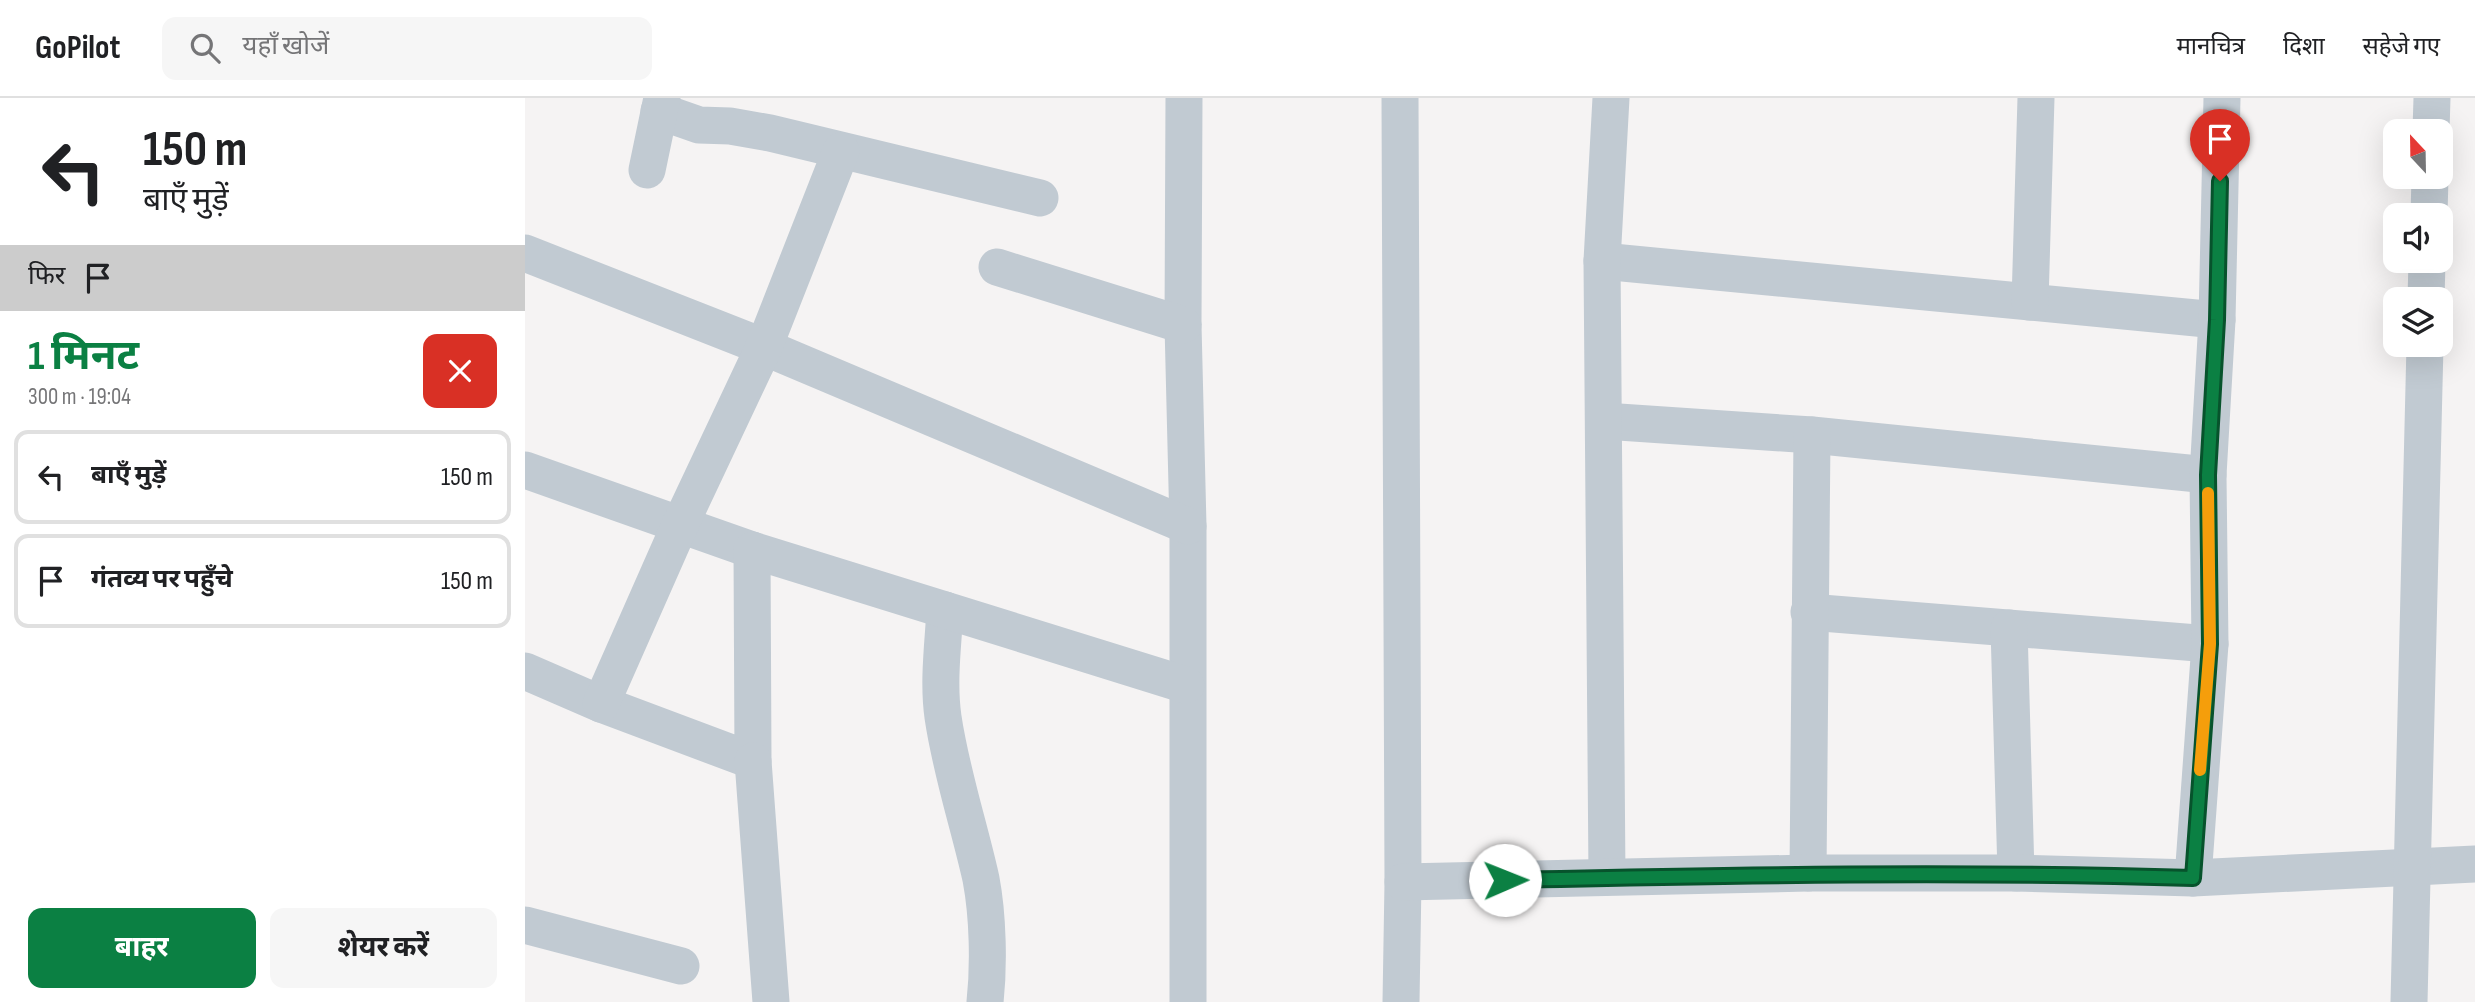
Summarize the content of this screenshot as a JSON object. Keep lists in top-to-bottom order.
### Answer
{
  "north": "top",
  "page": {
    "header": "GoPilot",
    "search": "यहाँ खोजें",
    "nav": ["मानचित्र", "दिशा", "सहेजे गए"],
    "turn": ["150 m", "बाएँ मुड़ें"],
    "then": "फिर",
    "heading": ["1 मिनट", "300 m · 19:04"],
    "list": [
      {
        "name": "बाएँ मुड़ें",
        "value": "150 m"
      },
      {
        "name": "गंतव्य पर पहुँचे",
        "value": "150 m"
      }
    ],
    "buttons": ["बाहर", "शेयर करें"]
  }
}
